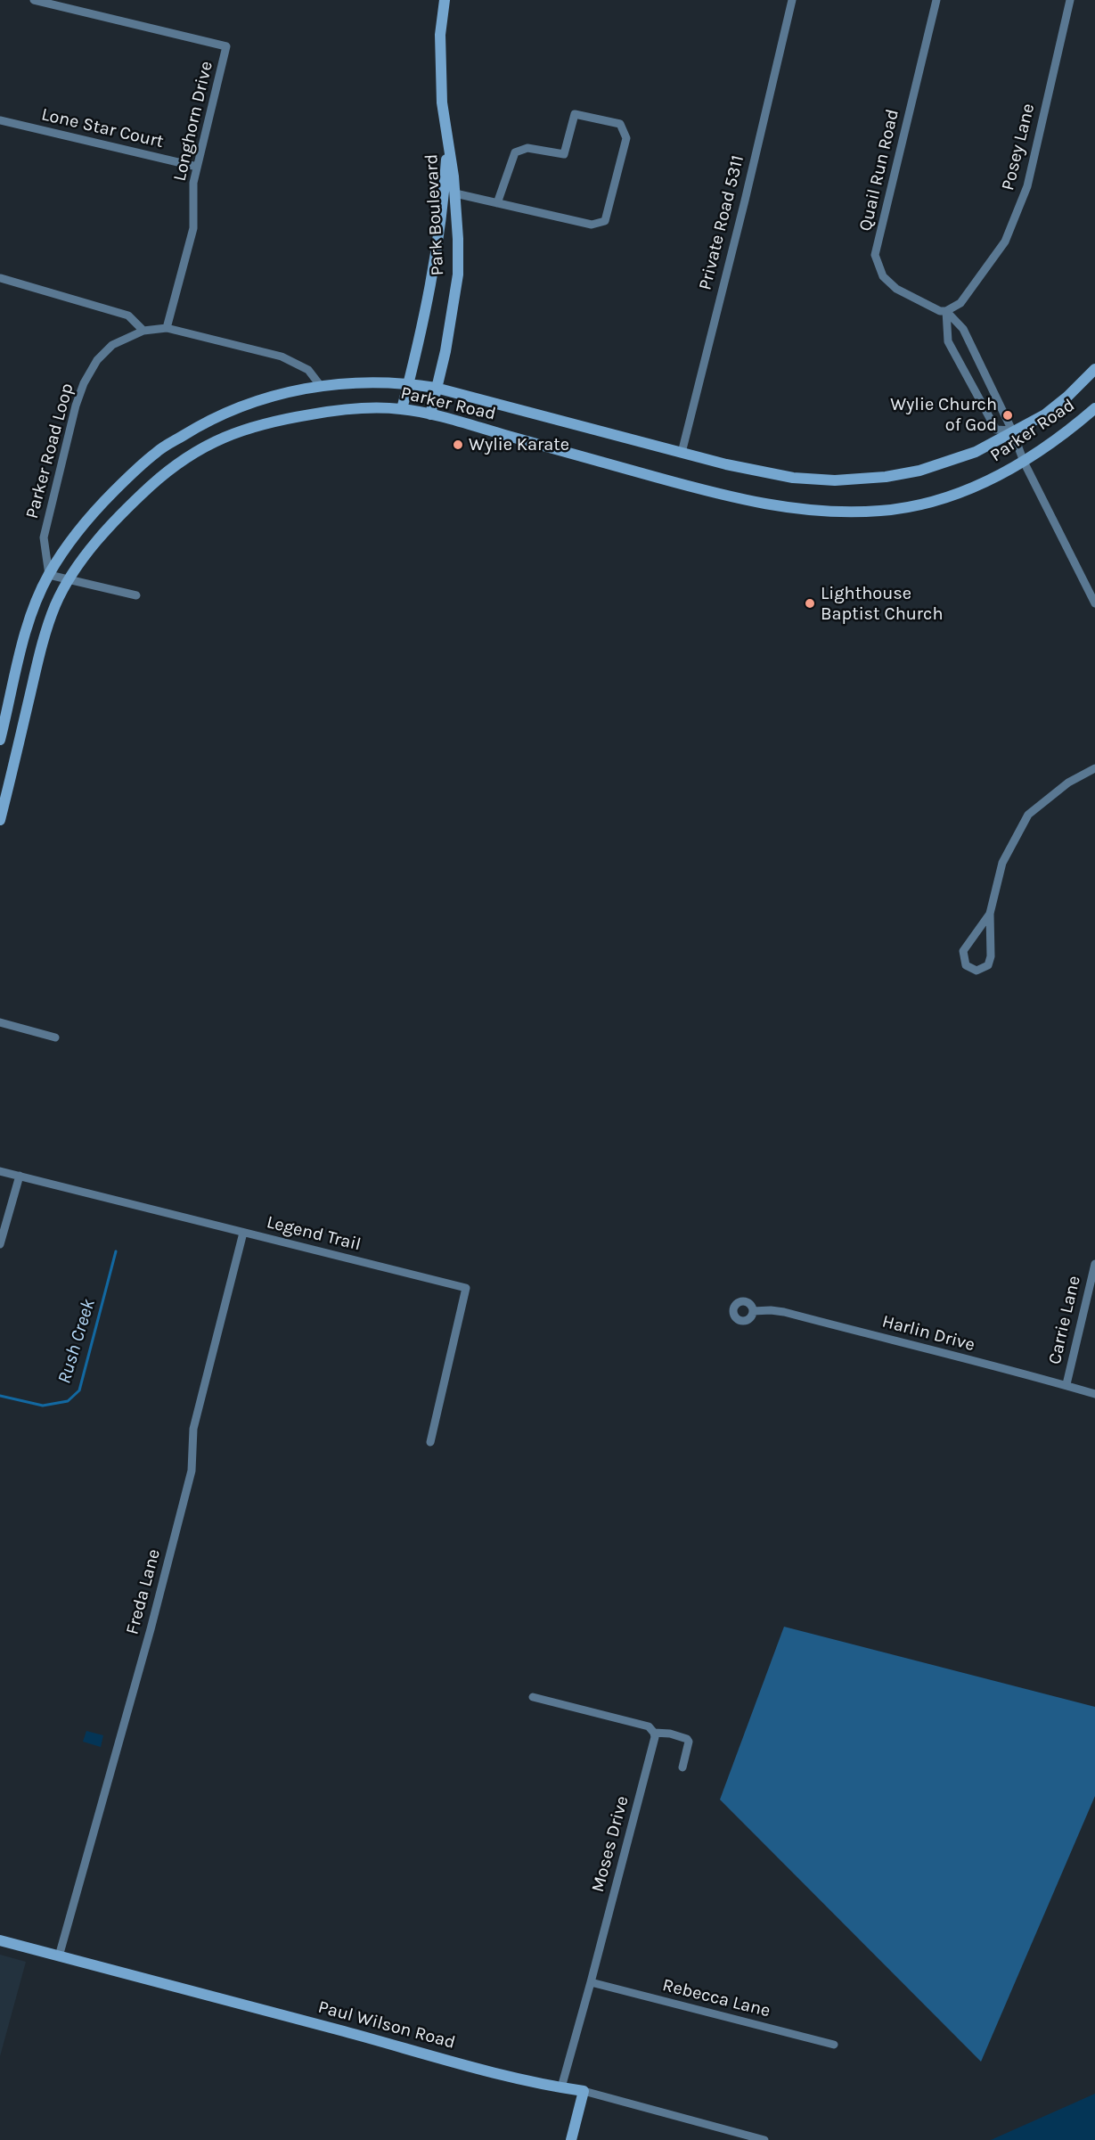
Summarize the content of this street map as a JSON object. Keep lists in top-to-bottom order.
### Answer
{
  "streets": {
    "main road": ["Park Boulevard", "Parker Road", "Paul Wilson Road"],
    "street": [
      "Longhorn Drive",
      "Lone Star Court",
      "Posey Lane",
      "Quail Run Road",
      "Private Road 5311",
      "Parker Road Loop",
      "Legend Trail",
      "Carrie Lane",
      "Harlin Drive",
      "Freda Lane",
      "Moses Drive",
      "Rebecca Lane"
    ]
  },
  "crossings": [
    ["Longhorn Drive", "Lone Star Court"],
    ["Longhorn Drive", "Parker Road Loop"],
    ["Posey Lane", "Quail Run Road"],
    ["Park Boulevard", "Parker Road"],
    ["Private Road 5311", "Parker Road"],
    ["Parker Road", "Parker Road Loop"],
    ["Legend Trail", "Freda Lane"],
    ["Carrie Lane", "Harlin Drive"],
    ["Freda Lane", "Paul Wilson Road"],
    ["Moses Drive", "Rebecca Lane"],
    ["Moses Drive", "Paul Wilson Road"]
  ],
  "water": ["Rush Creek"],
  "places": ["Wylie Church of God", "Wylie Karate", "Lighthouse Baptist Church"]
}
